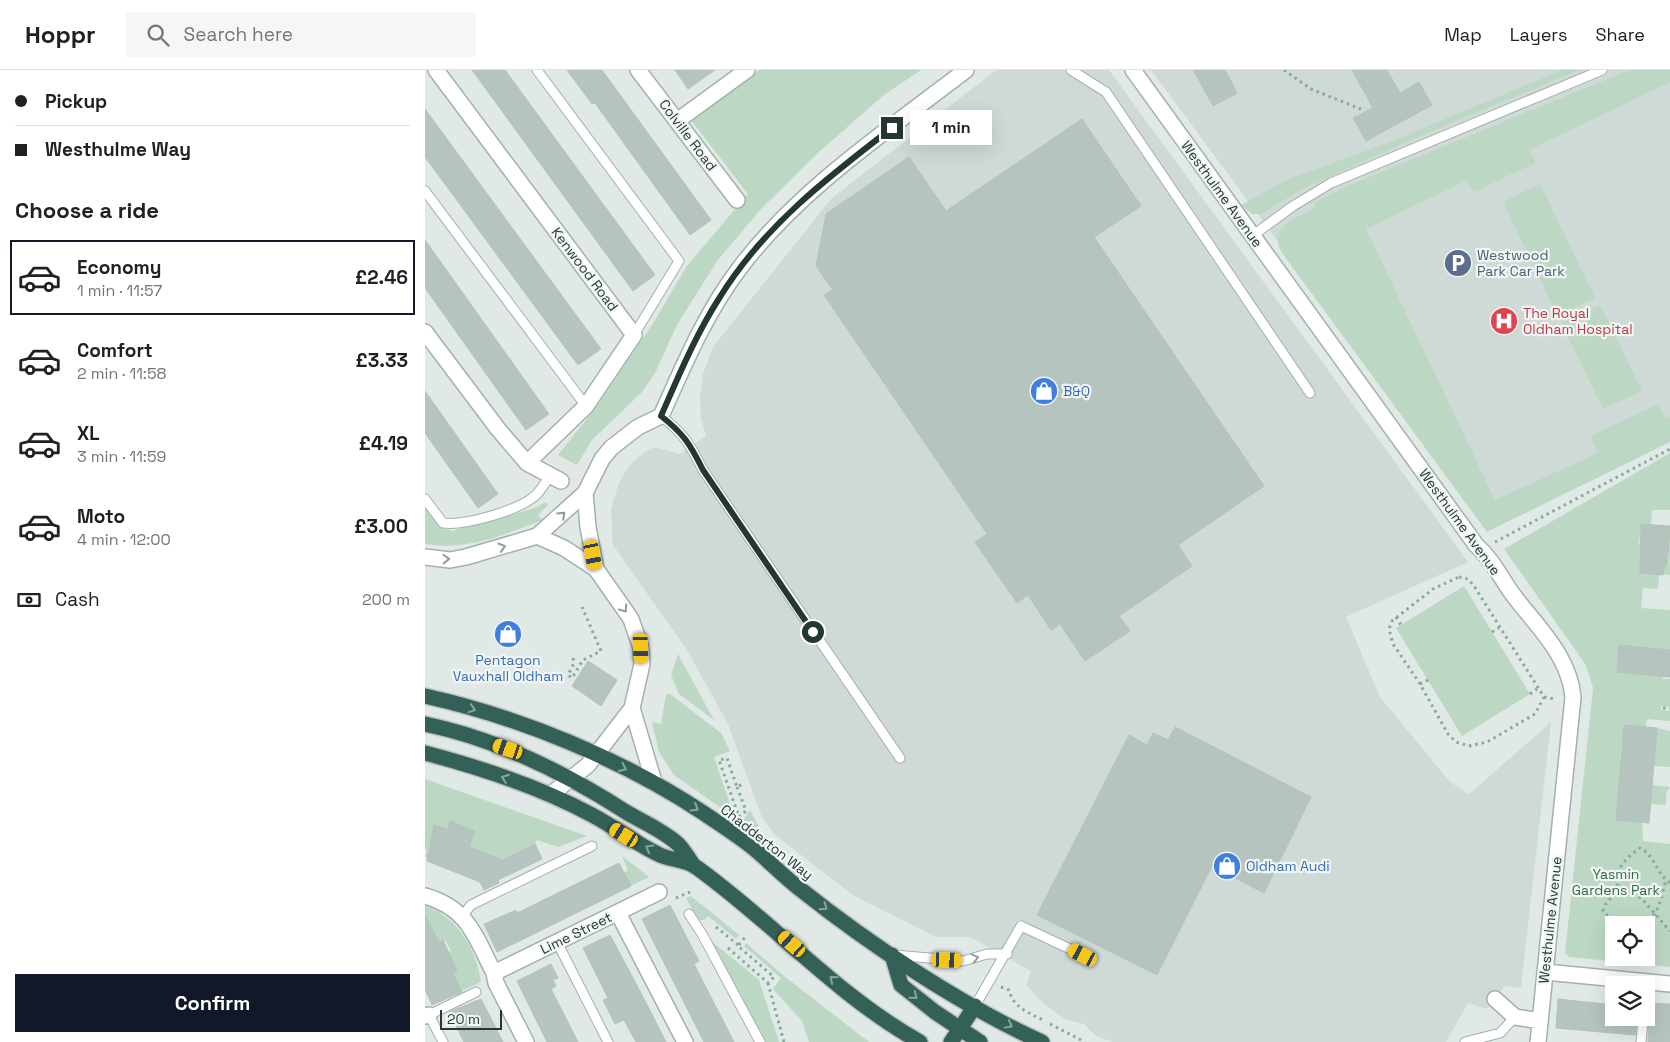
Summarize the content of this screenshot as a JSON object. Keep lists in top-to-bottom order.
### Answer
{
  "streets": {
    "highway": ["Chadderton Way"],
    "street": [
      "Colville Road",
      "Westhulme Avenue",
      "Kenwood Road",
      "Lime Street"
    ]
  },
  "parks": ["Yasmin Gardens Park"],
  "places": {
    "parking": ["Westwood Park Car Park"],
    "hospital": ["The Royal Oldham Hospital"],
    "shop": ["B&Q", "Pentagon Vauxhall Oldham", "Oldham Audi"]
  },
  "scale_bar": "20 m",
  "page": {
    "header": "Hoppr",
    "search": "Search here",
    "nav": ["Map", "Layers", "Share"],
    "banner": ["Pickup", "Westhulme Way"],
    "bubble": "1 min",
    "heading": "Choose a ride",
    "list": [
      {
        "name": "Economy",
        "note": "1 min · 11:57",
        "value": "£2.46"
      },
      {
        "name": "Comfort",
        "note": "2 min · 11:58",
        "value": "£3.33"
      },
      {
        "name": "XL",
        "note": "3 min · 11:59",
        "value": "£4.19"
      },
      {
        "name": "Moto",
        "note": "4 min · 12:00",
        "value": "£3.00"
      }
    ],
    "pay": ["Cash", "200 m"],
    "buttons": "Confirm",
    "scale": "20 m"
  }
}
